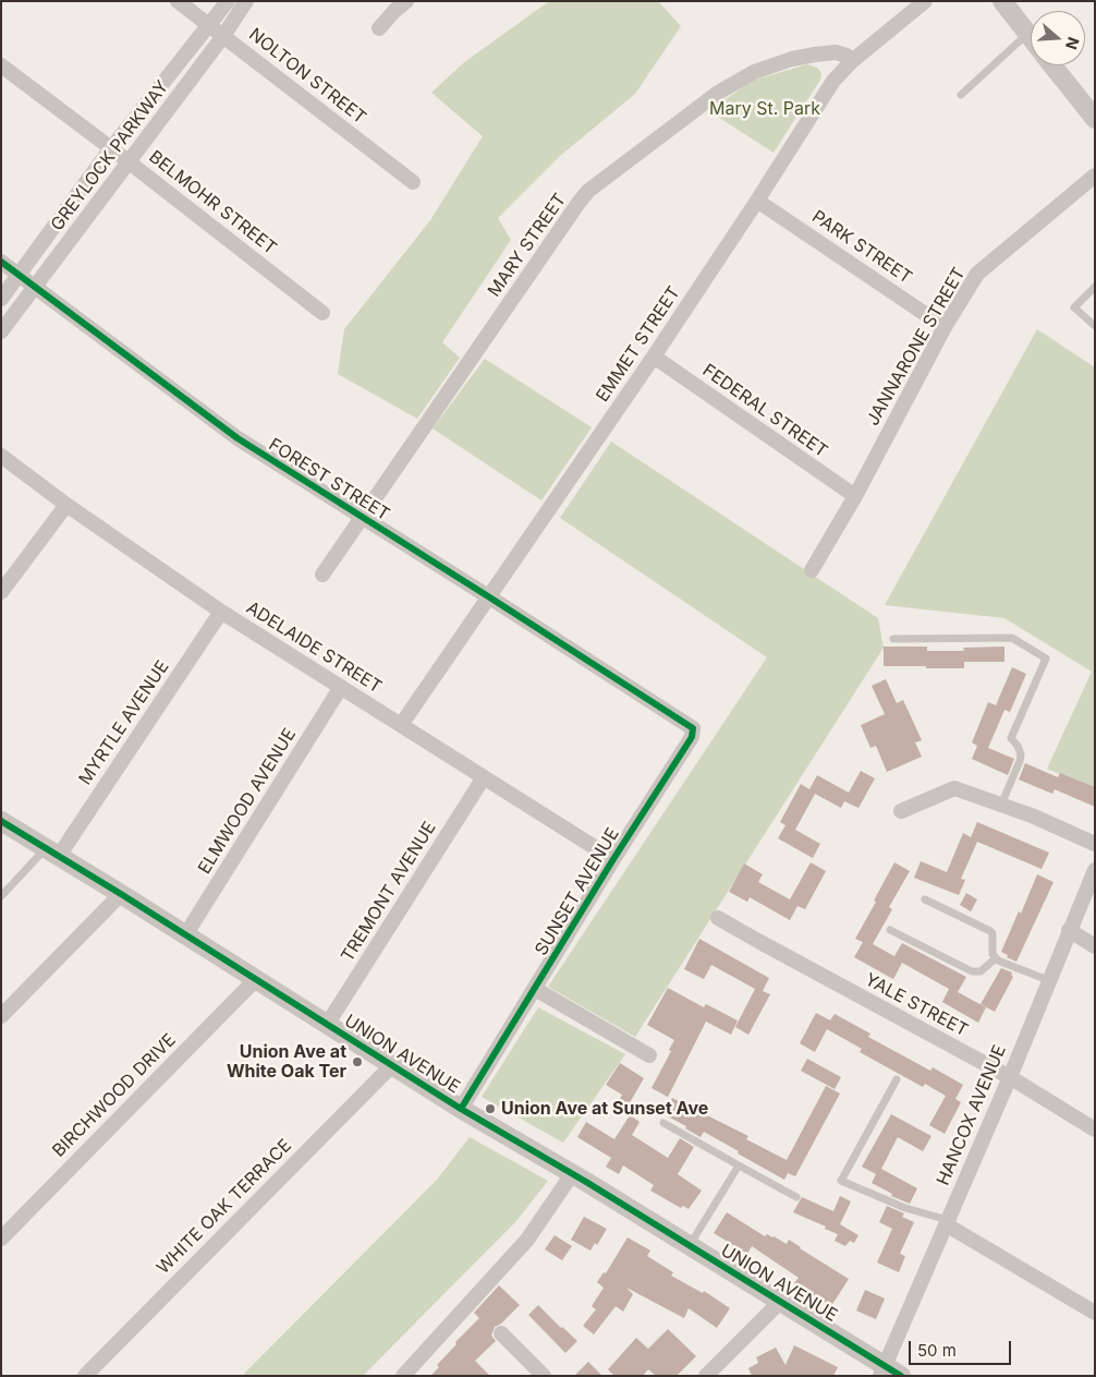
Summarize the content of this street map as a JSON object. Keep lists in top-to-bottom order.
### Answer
{
  "streets": {
    "street": [
      "NOLTON STREET",
      "GREYLOCK PARKWAY",
      "BELMOHR STREET",
      "MARY STREET",
      "PARK STREET",
      "EMMET STREET",
      "JANNARONE STREET",
      "FEDERAL STREET",
      "FOREST STREET",
      "ADELAIDE STREET",
      "MYRTLE AVENUE",
      "ELMWOOD AVENUE",
      "TREMONT AVENUE",
      "SUNSET AVENUE",
      "YALE STREET",
      "UNION AVENUE",
      "BIRCHWOOD DRIVE",
      "HANCOX AVENUE",
      "WHITE OAK TERRACE"
    ]
  },
  "crossings": [
    ["NOLTON STREET", "GREYLOCK PARKWAY"],
    ["GREYLOCK PARKWAY", "BELMOHR STREET"],
    ["GREYLOCK PARKWAY", "FOREST STREET"],
    ["MARY STREET", "EMMET STREET"],
    ["MARY STREET", "FOREST STREET"],
    ["PARK STREET", "EMMET STREET"],
    ["PARK STREET", "JANNARONE STREET"],
    ["EMMET STREET", "FEDERAL STREET"],
    ["EMMET STREET", "FOREST STREET"],
    ["EMMET STREET", "ADELAIDE STREET"],
    ["JANNARONE STREET", "FEDERAL STREET"],
    ["FOREST STREET", "SUNSET AVENUE"],
    ["ADELAIDE STREET", "MYRTLE AVENUE"],
    ["ADELAIDE STREET", "ELMWOOD AVENUE"],
    ["ADELAIDE STREET", "TREMONT AVENUE"],
    ["ADELAIDE STREET", "SUNSET AVENUE"],
    ["MYRTLE AVENUE", "UNION AVENUE"],
    ["ELMWOOD AVENUE", "UNION AVENUE"],
    ["TREMONT AVENUE", "UNION AVENUE"],
    ["SUNSET AVENUE", "UNION AVENUE"],
    ["YALE STREET", "HANCOX AVENUE"],
    ["UNION AVENUE", "BIRCHWOOD DRIVE"],
    ["UNION AVENUE", "HANCOX AVENUE"],
    ["UNION AVENUE", "WHITE OAK TERRACE"]
  ],
  "parks": ["Mary St. Park"],
  "places": ["Union Ave at White Oak Ter", "Union Ave at Sunset Ave"],
  "scale_bar": "50 m",
  "north": "right"
}
